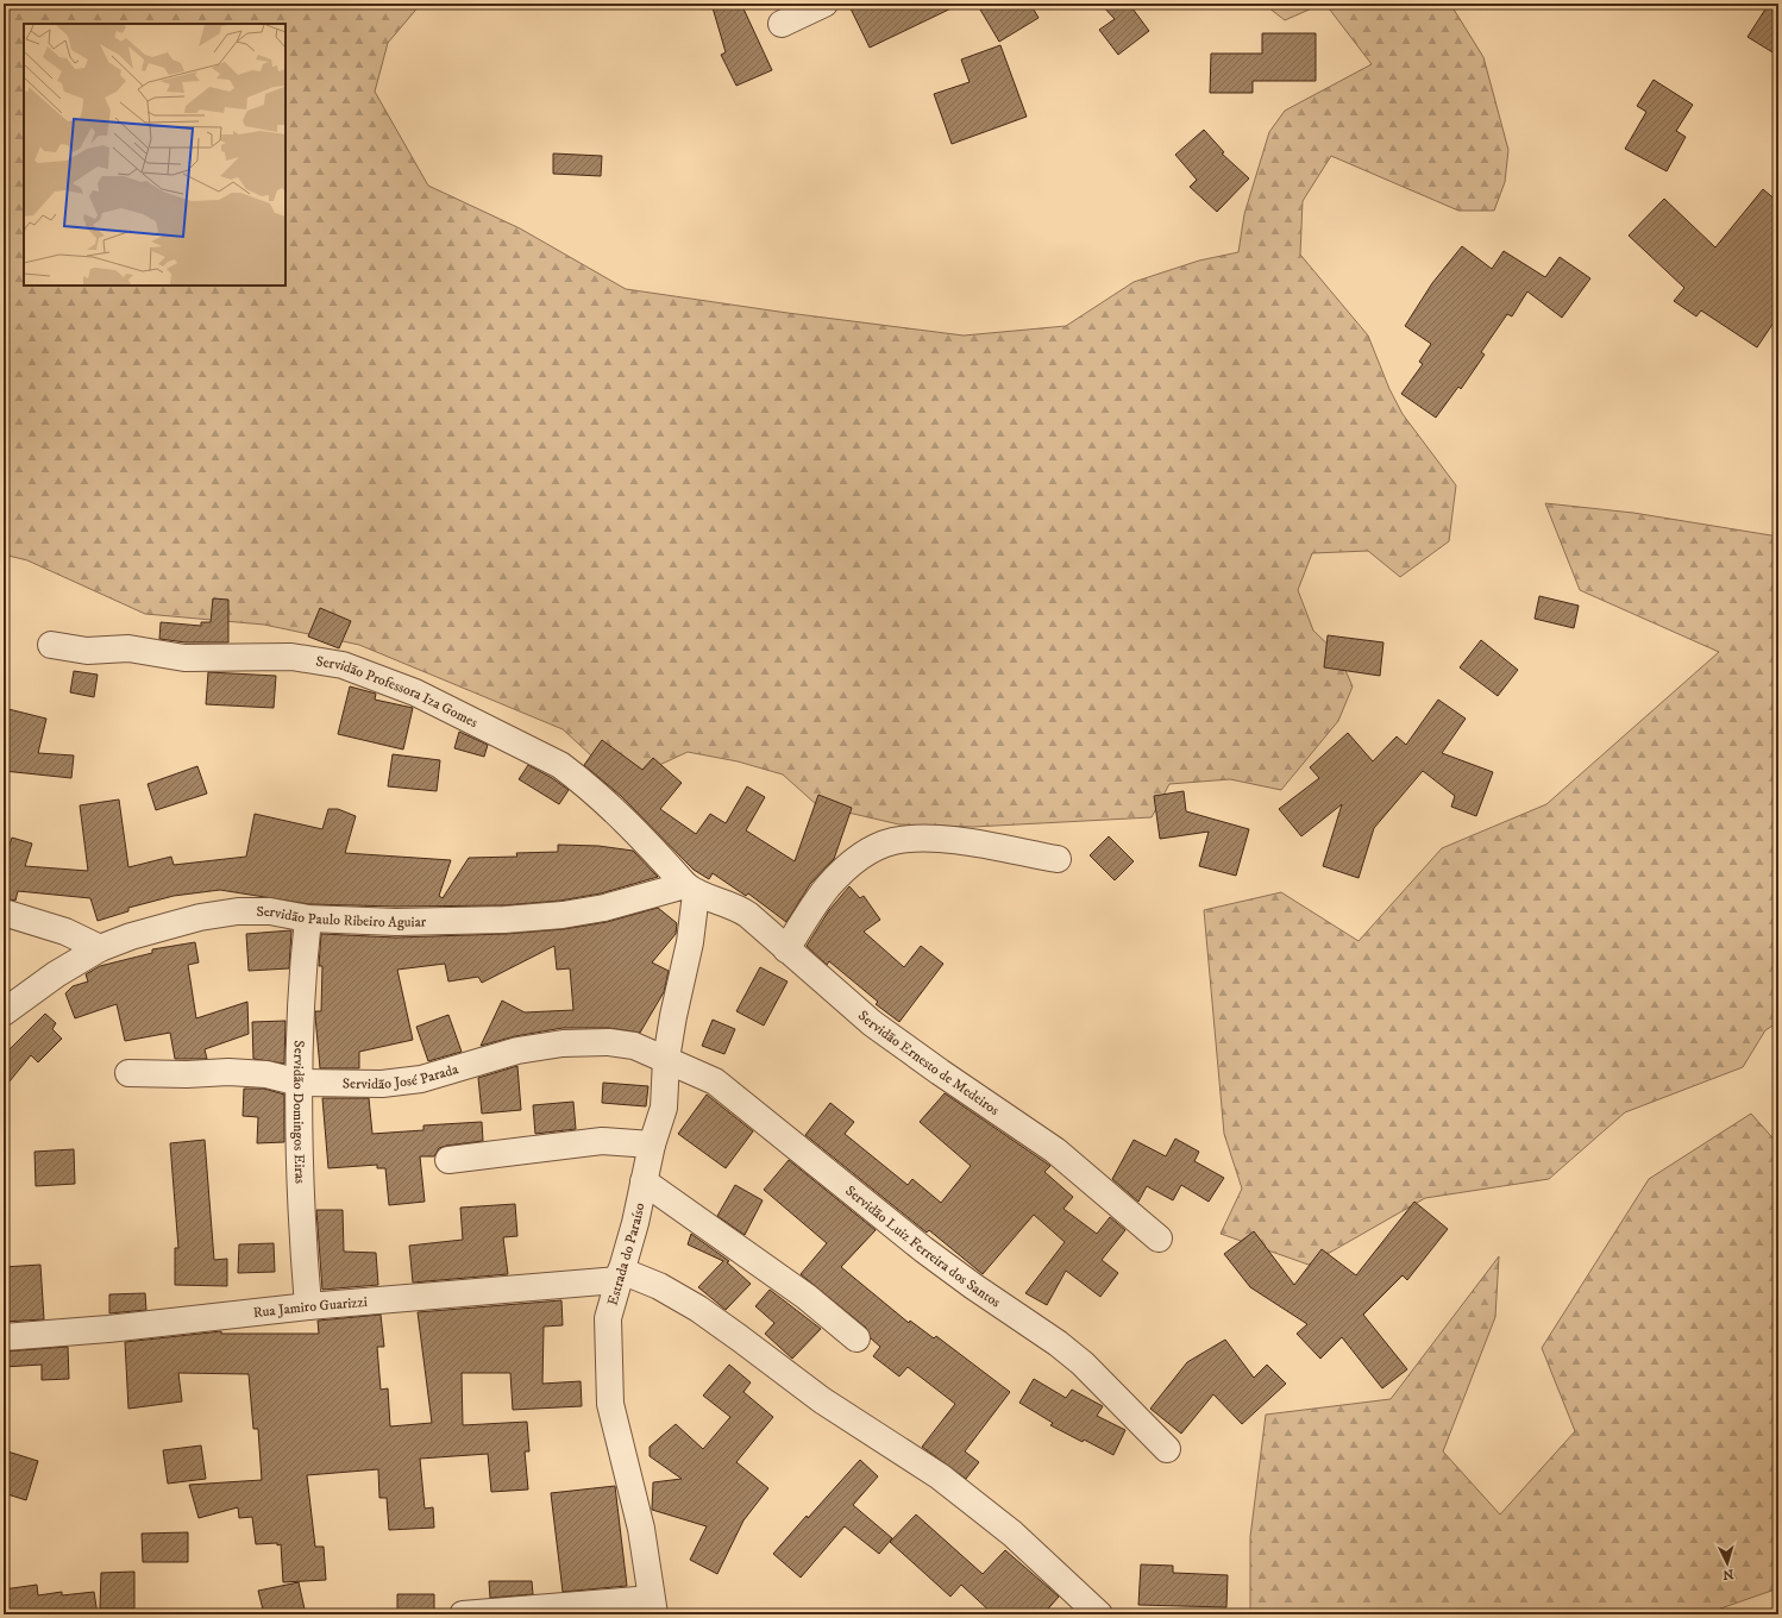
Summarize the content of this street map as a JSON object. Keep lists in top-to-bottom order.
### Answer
{
  "streets": {
    "street": [
      "Servidão Professora Iza Gomes",
      "Servidão Paulo Ribeiro Aguiar",
      "Servidão Ernesto de Medeiros",
      "Servidão José Parada",
      "Servidão Domingos Eiras",
      "Servidão Luiz Ferreira dos Santos",
      "Estrada do Paraíso",
      "Rua Jamiro Guarizzi"
    ]
  },
  "crossings": [
    ["Servidão Professora Iza Gomes", "Servidão Paulo Ribeiro Aguiar"],
    ["Servidão Professora Iza Gomes", "Servidão Ernesto de Medeiros"],
    ["Servidão Professora Iza Gomes", "Estrada do Paraíso"],
    ["Servidão Paulo Ribeiro Aguiar", "Servidão Ernesto de Medeiros"],
    ["Servidão Paulo Ribeiro Aguiar", "Servidão Domingos Eiras"],
    ["Servidão Paulo Ribeiro Aguiar", "Estrada do Paraíso"],
    ["Servidão Ernesto de Medeiros", "Estrada do Paraíso"],
    ["Servidão José Parada", "Servidão Domingos Eiras"],
    ["Servidão José Parada", "Servidão Luiz Ferreira dos Santos"],
    ["Servidão José Parada", "Estrada do Paraíso"],
    ["Servidão Domingos Eiras", "Rua Jamiro Guarizzi"],
    ["Servidão Luiz Ferreira dos Santos", "Estrada do Paraíso"],
    ["Estrada do Paraíso", "Rua Jamiro Guarizzi"]
  ],
  "north": "bottom"
}
